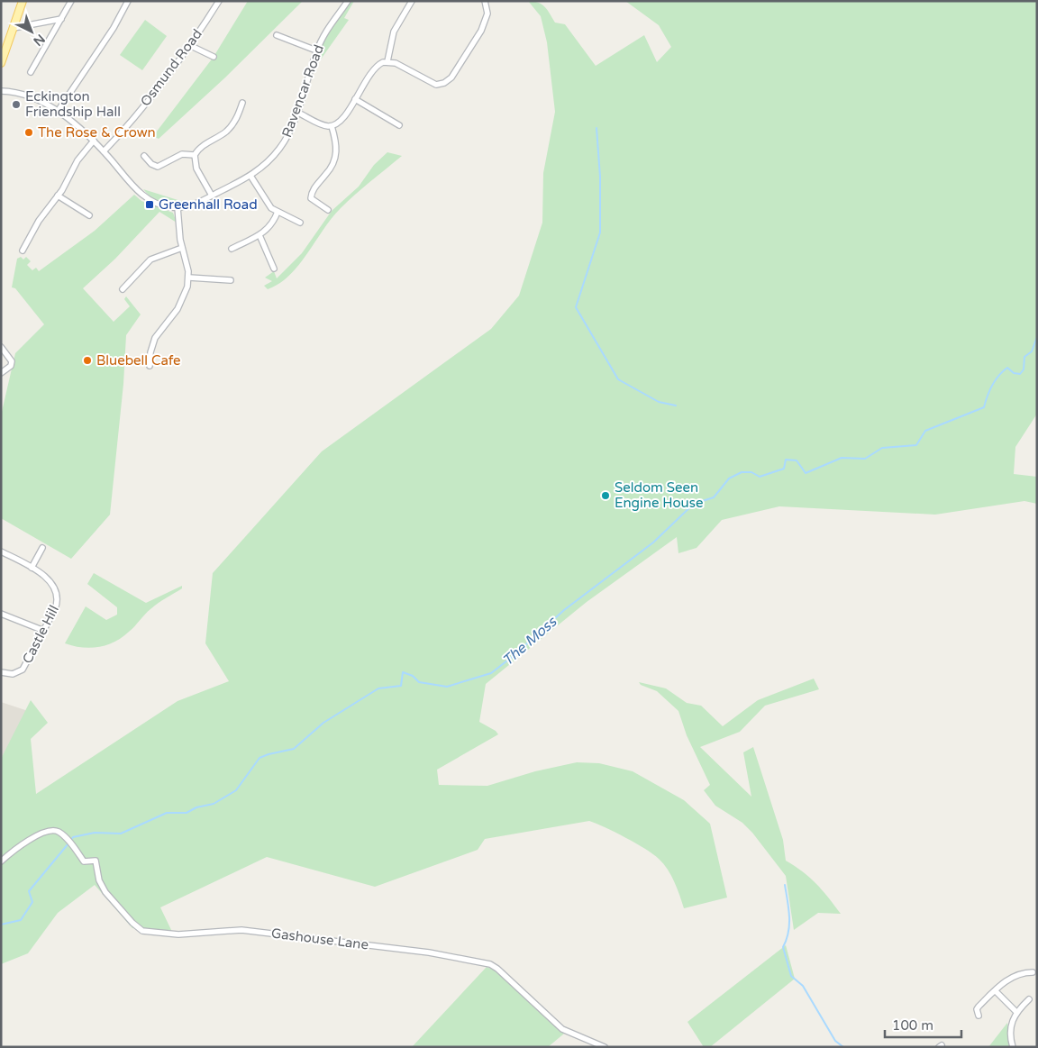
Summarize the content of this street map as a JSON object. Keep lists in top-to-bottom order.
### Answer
{
  "streets": {
    "street": [
      "Osmund Road",
      "Ravencar Road",
      "Castle Hill",
      "Gashouse Lane"
    ]
  },
  "water": ["The Moss"],
  "places": {
    "other": [
      "Eckington Friendship Hall",
      "The Rose & Crown",
      "Bluebell Cafe",
      "Seldom Seen Engine House"
    ],
    "transit": ["Greenhall Road"]
  },
  "scale_bar": "100 m",
  "north": "bottom right"
}
